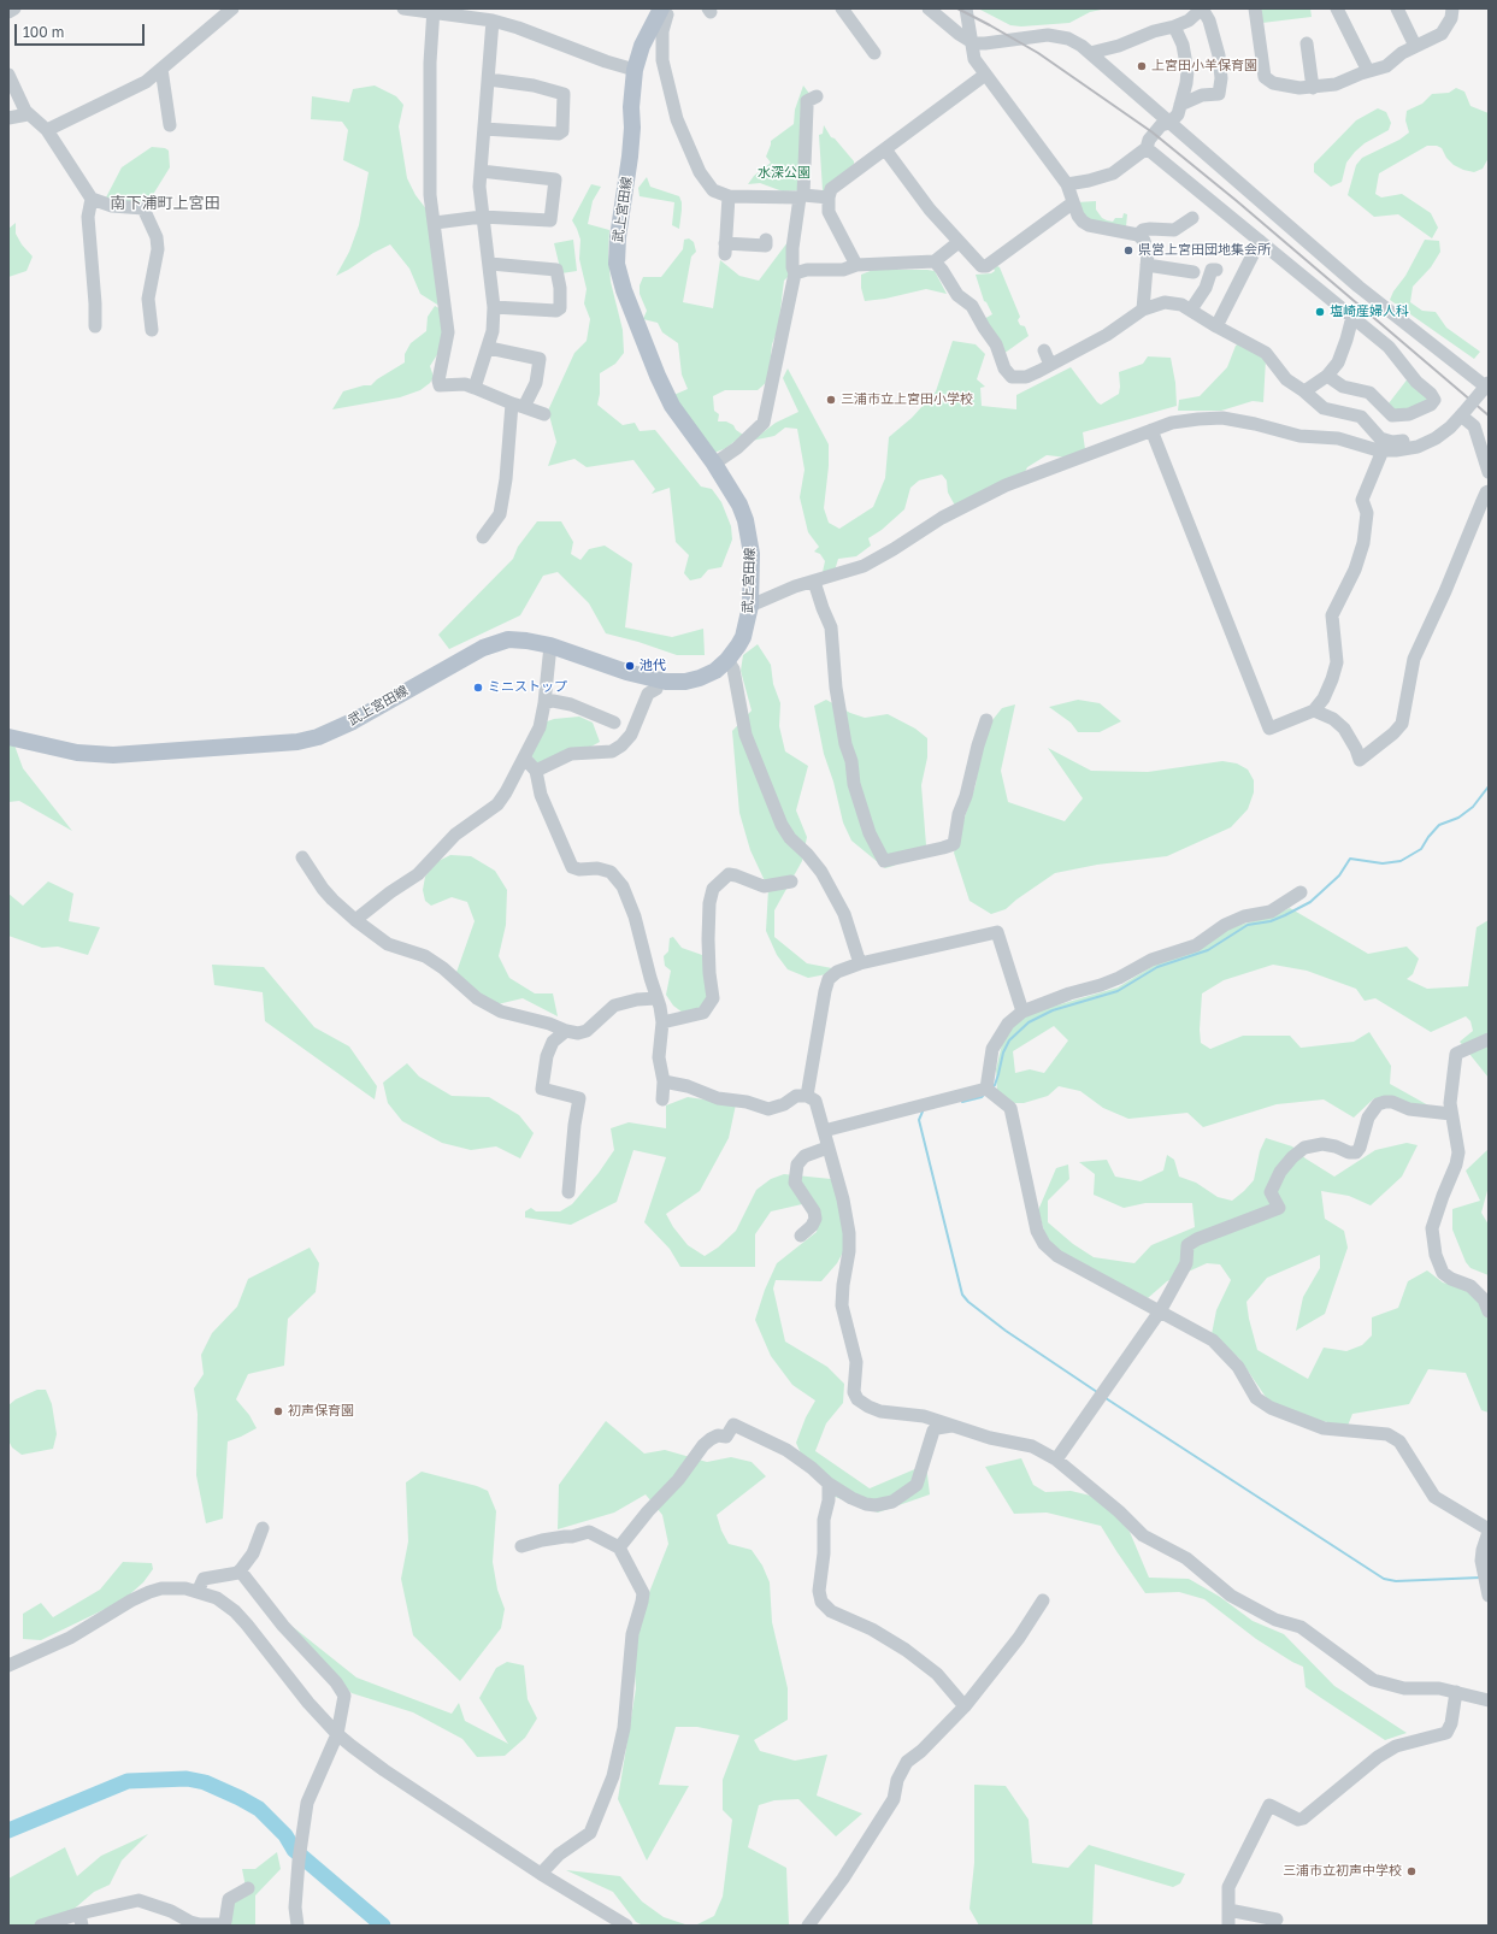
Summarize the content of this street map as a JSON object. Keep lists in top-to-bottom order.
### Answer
{
  "streets": {
    "main road": ["武上宮田線"]
  },
  "districts": ["南下浦町上宮田"],
  "parks": ["水深公園"],
  "places": [
    "上宮田小羊保育園",
    "県営上宮田団地集会所",
    "塩崎産婦人科",
    "三浦市立上宮田小学校",
    "池代",
    "ミニストップ",
    "初声保育園",
    "三浦市立初声中学校"
  ],
  "scale_bar": "100 m"
}
